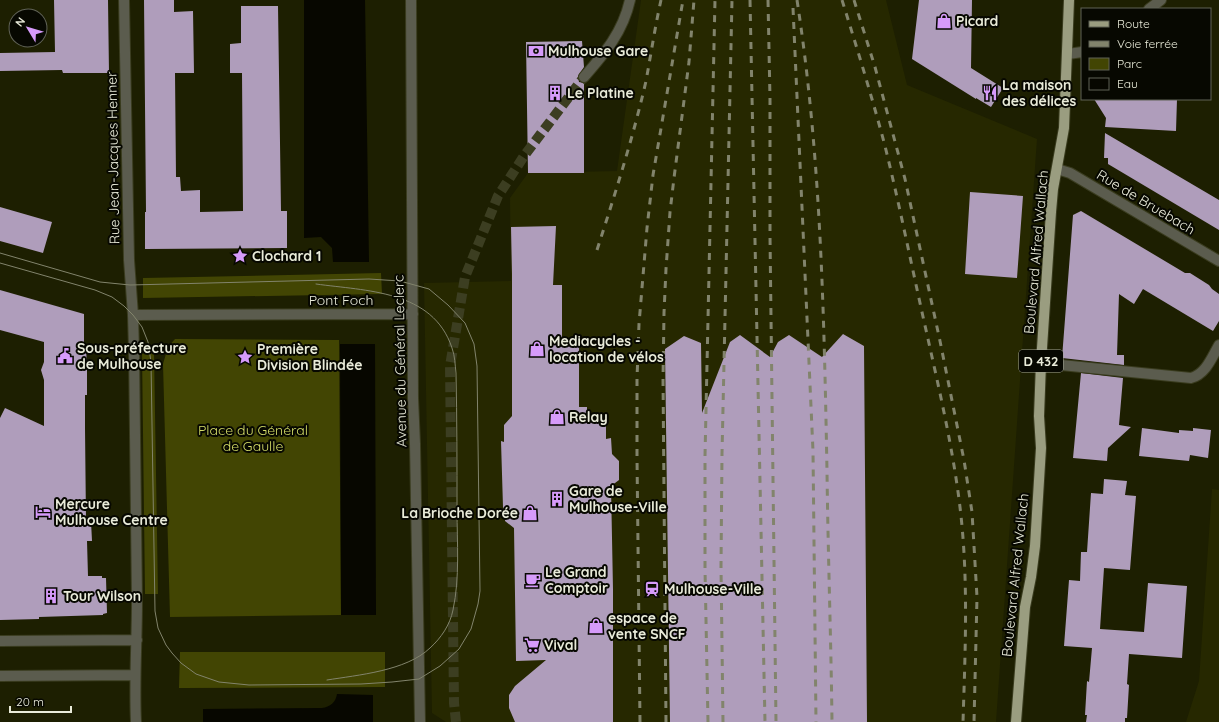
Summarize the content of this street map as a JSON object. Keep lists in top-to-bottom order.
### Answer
{
  "streets": {
    "main road": ["Boulevard Alfred Wallach", "D 432"],
    "street": [
      "Rue Jean-Jacques Henner",
      "Rue de Bruebach",
      "Pont Foch",
      "Avenue du Général Leclerc"
    ]
  },
  "crossings": [
    ["Rue Jean-Jacques Henner", "Pont Foch"],
    ["Rue de Bruebach", "Boulevard Alfred Wallach"],
    ["Pont Foch", "Avenue du Général Leclerc"]
  ],
  "parks": ["Place du Général de Gaulle"],
  "places": {
    "shop": [
      "Picard",
      "Mediacycles - location de vélos",
      "Relay",
      "La Brioche Dorée",
      "espace de vente SNCF"
    ],
    "bank": ["Mulhouse Gare"],
    "building": ["Le Platine", "Gare de Mulhouse-Ville", "Tour Wilson"],
    "restaurant": ["La maison des délices"],
    "place": ["Clochard 1", "Première Division Blindée"],
    "public building": ["Sous-préfecture de Mulhouse"],
    "hotel": ["Mercure Mulhouse Centre"],
    "cafe": ["Le Grand Comptoir"],
    "station": ["Mulhouse-Ville"],
    "supermarket": ["Vival"]
  },
  "legend": [
    "Route",
    "Voie ferrée",
    "Parc",
    "Eau"
  ],
  "scale_bar": "20 m",
  "north": "top left"
}
